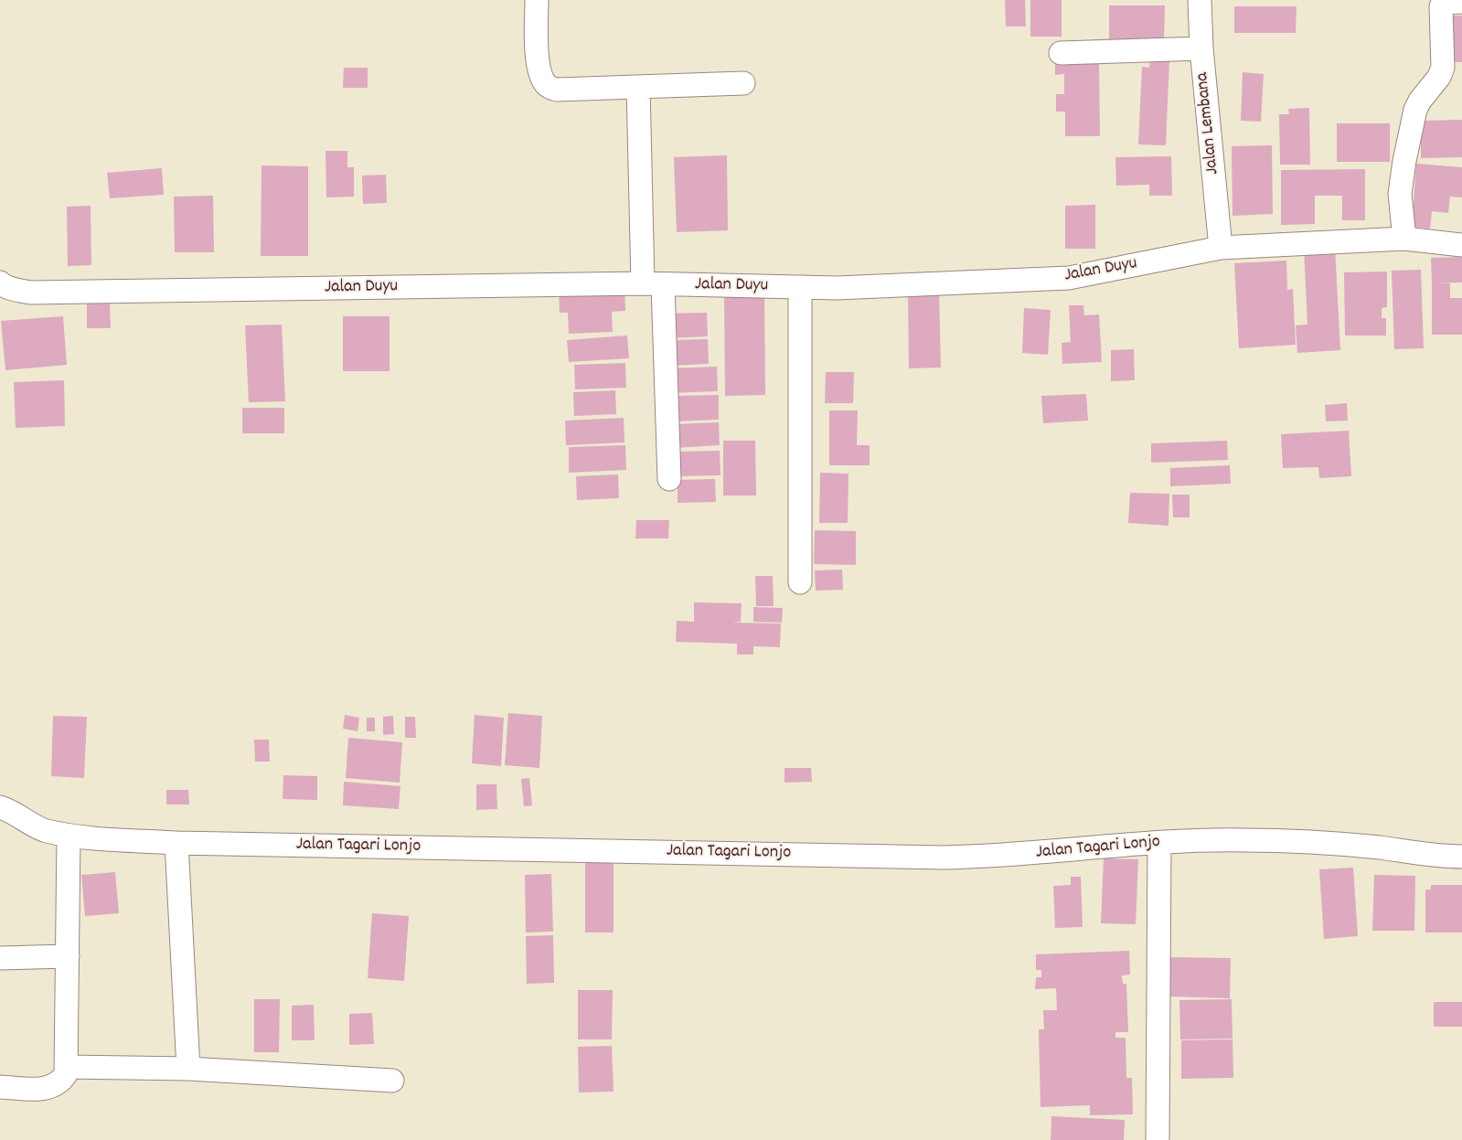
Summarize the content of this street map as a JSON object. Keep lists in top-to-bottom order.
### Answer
{
  "streets": {
    "street": ["Jalan Lembana", "Jalan Duyu", "Jalan Tagari Lonjo"]
  },
  "crossings": [
    ["Jalan Lembana", "Jalan Duyu"]
  ]
}
